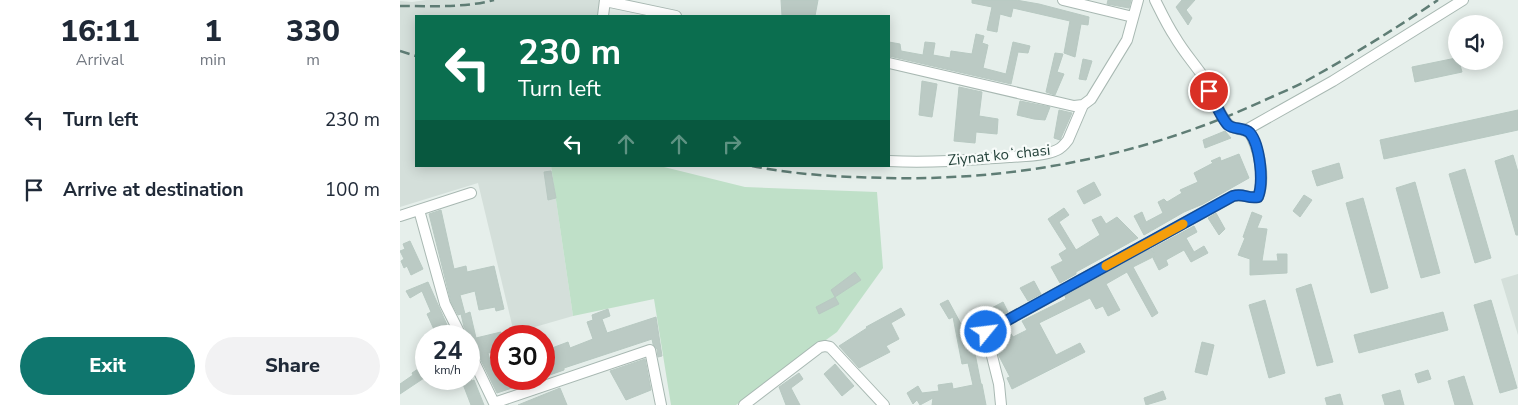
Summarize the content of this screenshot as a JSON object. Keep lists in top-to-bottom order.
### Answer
{
  "streets": {
    "street": ["Ziynat koʻchasi"]
  },
  "page": {
    "eta": [
      "16:11",
      "Arrival",
      "1",
      "min",
      "330",
      "m"
    ],
    "turn": ["230 m", "Turn left"],
    "list": [
      {
        "name": "Turn left",
        "value": "230 m"
      },
      {
        "name": "Arrive at destination",
        "value": "100 m"
      }
    ],
    "speed": "24 km/h",
    "limit": "30",
    "buttons": ["Exit", "Share"]
  }
}
